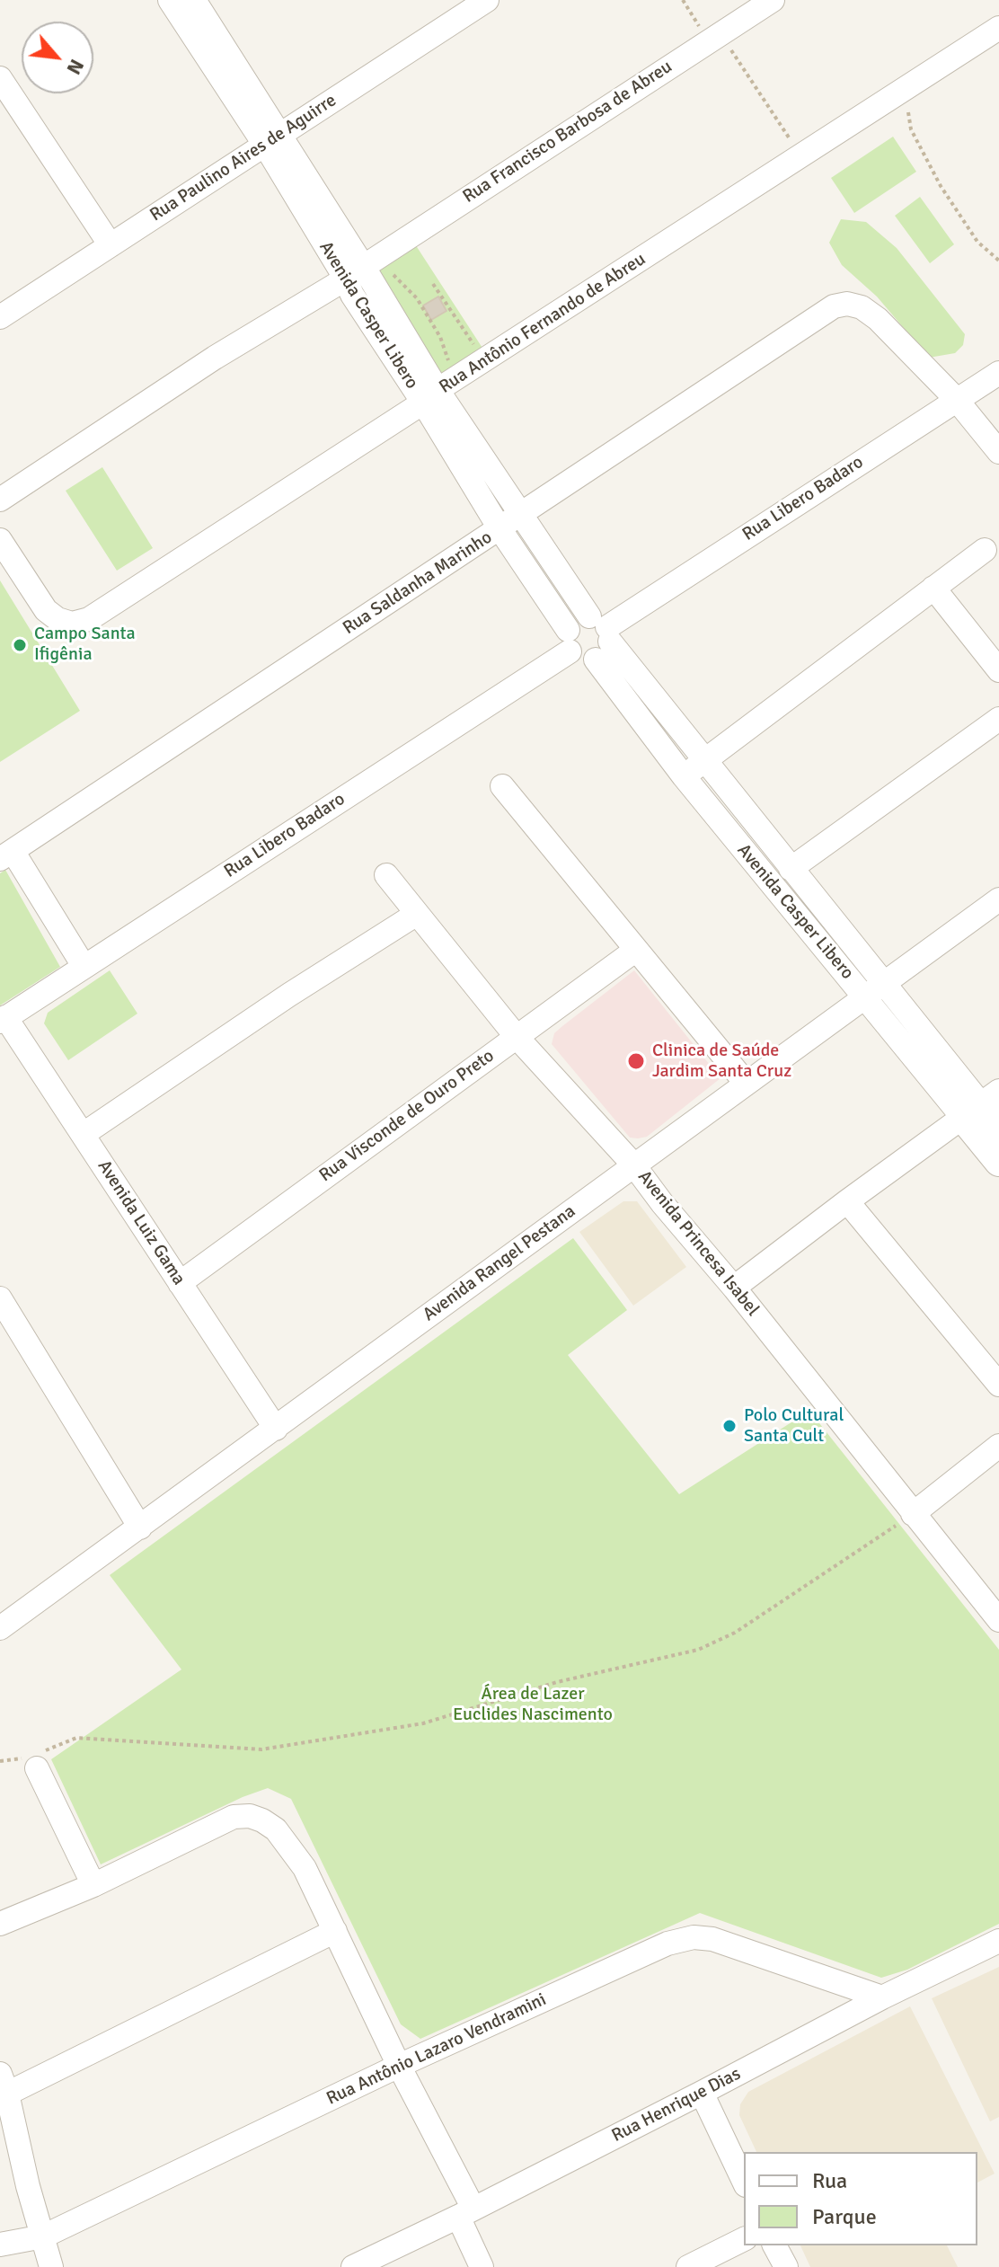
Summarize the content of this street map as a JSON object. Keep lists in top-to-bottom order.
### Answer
{
  "streets": {
    "street": [
      "Rua Francisco Barbosa de Abreu",
      "Rua Paulino Aires de Aguirre",
      "Avenida Casper Libero",
      "Rua Antônio Fernando de Abreu",
      "Rua Libero Badaro",
      "Rua Saldanha Marinho",
      "Rua Visconde de Ouro Preto",
      "Avenida Luiz Gama",
      "Avenida Princesa Isabel",
      "Avenida Rangel Pestana",
      "Rua Antônio Lazaro Vendramini",
      "Rua Henrique Dias"
    ]
  },
  "crossings": [
    ["Rua Francisco Barbosa de Abreu", "Avenida Casper Libero"],
    ["Rua Paulino Aires de Aguirre", "Avenida Casper Libero"],
    ["Avenida Casper Libero", "Rua Antônio Fernando de Abreu"],
    ["Avenida Casper Libero", "Rua Libero Badaro"],
    ["Avenida Casper Libero", "Rua Saldanha Marinho"],
    ["Avenida Casper Libero", "Avenida Rangel Pestana"],
    ["Rua Libero Badaro", "Rua Saldanha Marinho"],
    ["Rua Libero Badaro", "Avenida Luiz Gama"],
    ["Rua Visconde de Ouro Preto", "Avenida Luiz Gama"],
    ["Rua Visconde de Ouro Preto", "Avenida Princesa Isabel"],
    ["Avenida Luiz Gama", "Avenida Rangel Pestana"],
    ["Avenida Princesa Isabel", "Avenida Rangel Pestana"],
    ["Rua Antônio Lazaro Vendramini", "Rua Henrique Dias"]
  ],
  "parks": ["Área de Lazer Euclides Nascimento"],
  "places": ["Campo Santa Ifigênia", "Clinica de Saúde Jardim Santa Cruz", "Polo Cultural Santa Cult"],
  "legend": ["Rua", "Parque"],
  "north": "bottom right"
}
